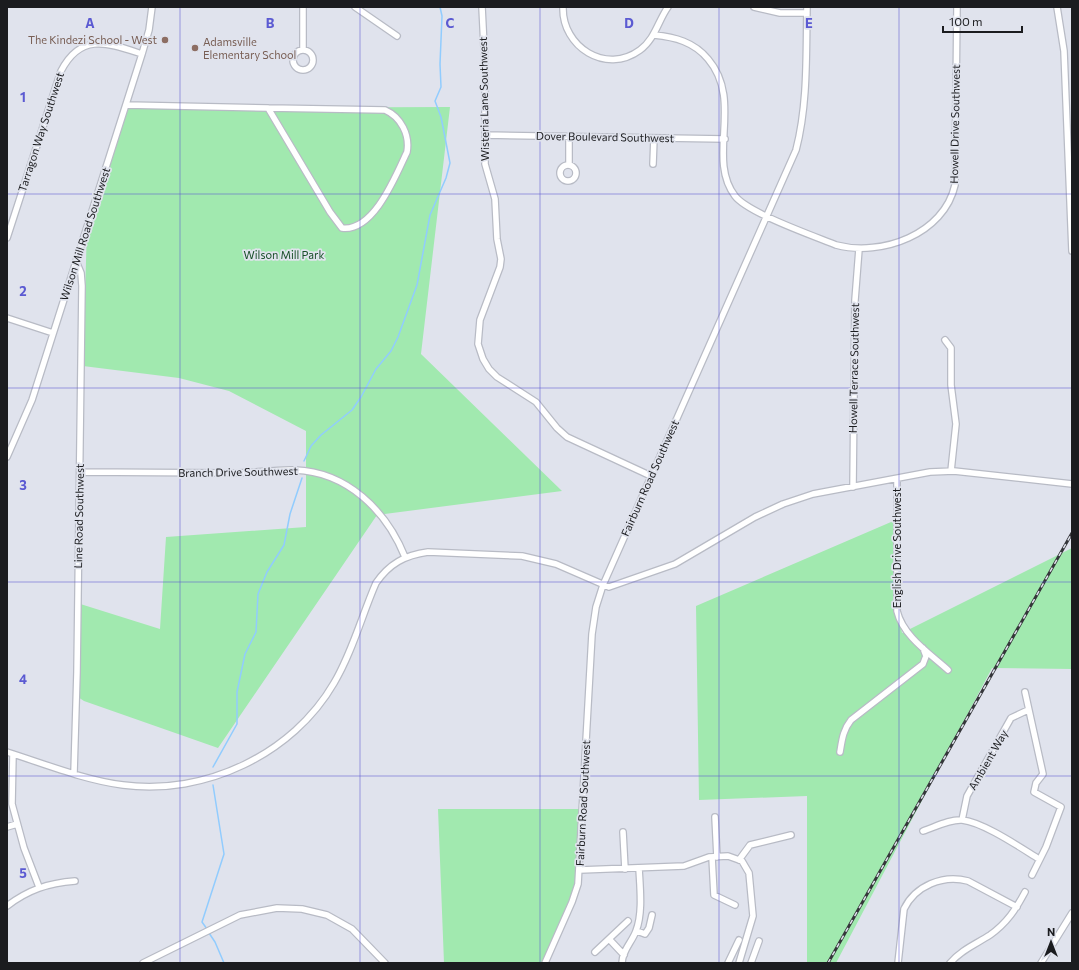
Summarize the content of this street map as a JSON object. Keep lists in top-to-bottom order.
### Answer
{
  "streets": {
    "street": [
      "Wisteria Lane Southwest",
      "Howell Drive Southwest",
      "Tarragon Way Southwest",
      "Dover Boulevard Southwest",
      "Wilson Mill Road Southwest",
      "Howell Terrace Southwest",
      "Branch Drive Southwest",
      "Fairburn Road Southwest",
      "Line Road Southwest",
      "English Drive Southwest",
      "Ambient Way"
    ]
  },
  "crossings": [
    ["Wisteria Lane Southwest", "Dover Boulevard Southwest"],
    ["Wisteria Lane Southwest", "Fairburn Road Southwest"],
    ["Howell Drive Southwest", "Dover Boulevard Southwest"],
    ["Howell Drive Southwest", "Howell Terrace Southwest"],
    ["Howell Drive Southwest", "Fairburn Road Southwest"],
    ["Tarragon Way Southwest", "Wilson Mill Road Southwest"],
    ["Wilson Mill Road Southwest", "Line Road Southwest"],
    ["Branch Drive Southwest", "Line Road Southwest"]
  ],
  "parks": ["Wilson Mill Park"],
  "places": ["The Kindezi School - West", "Adamsville Elementary School"],
  "scale_bar": "100 m",
  "north": "top",
  "grid": {
    "columns": [
      "A",
      "B",
      "C",
      "D",
      "E"
    ],
    "rows": [
      "1",
      "2",
      "3",
      "4",
      "5"
    ]
  }
}
